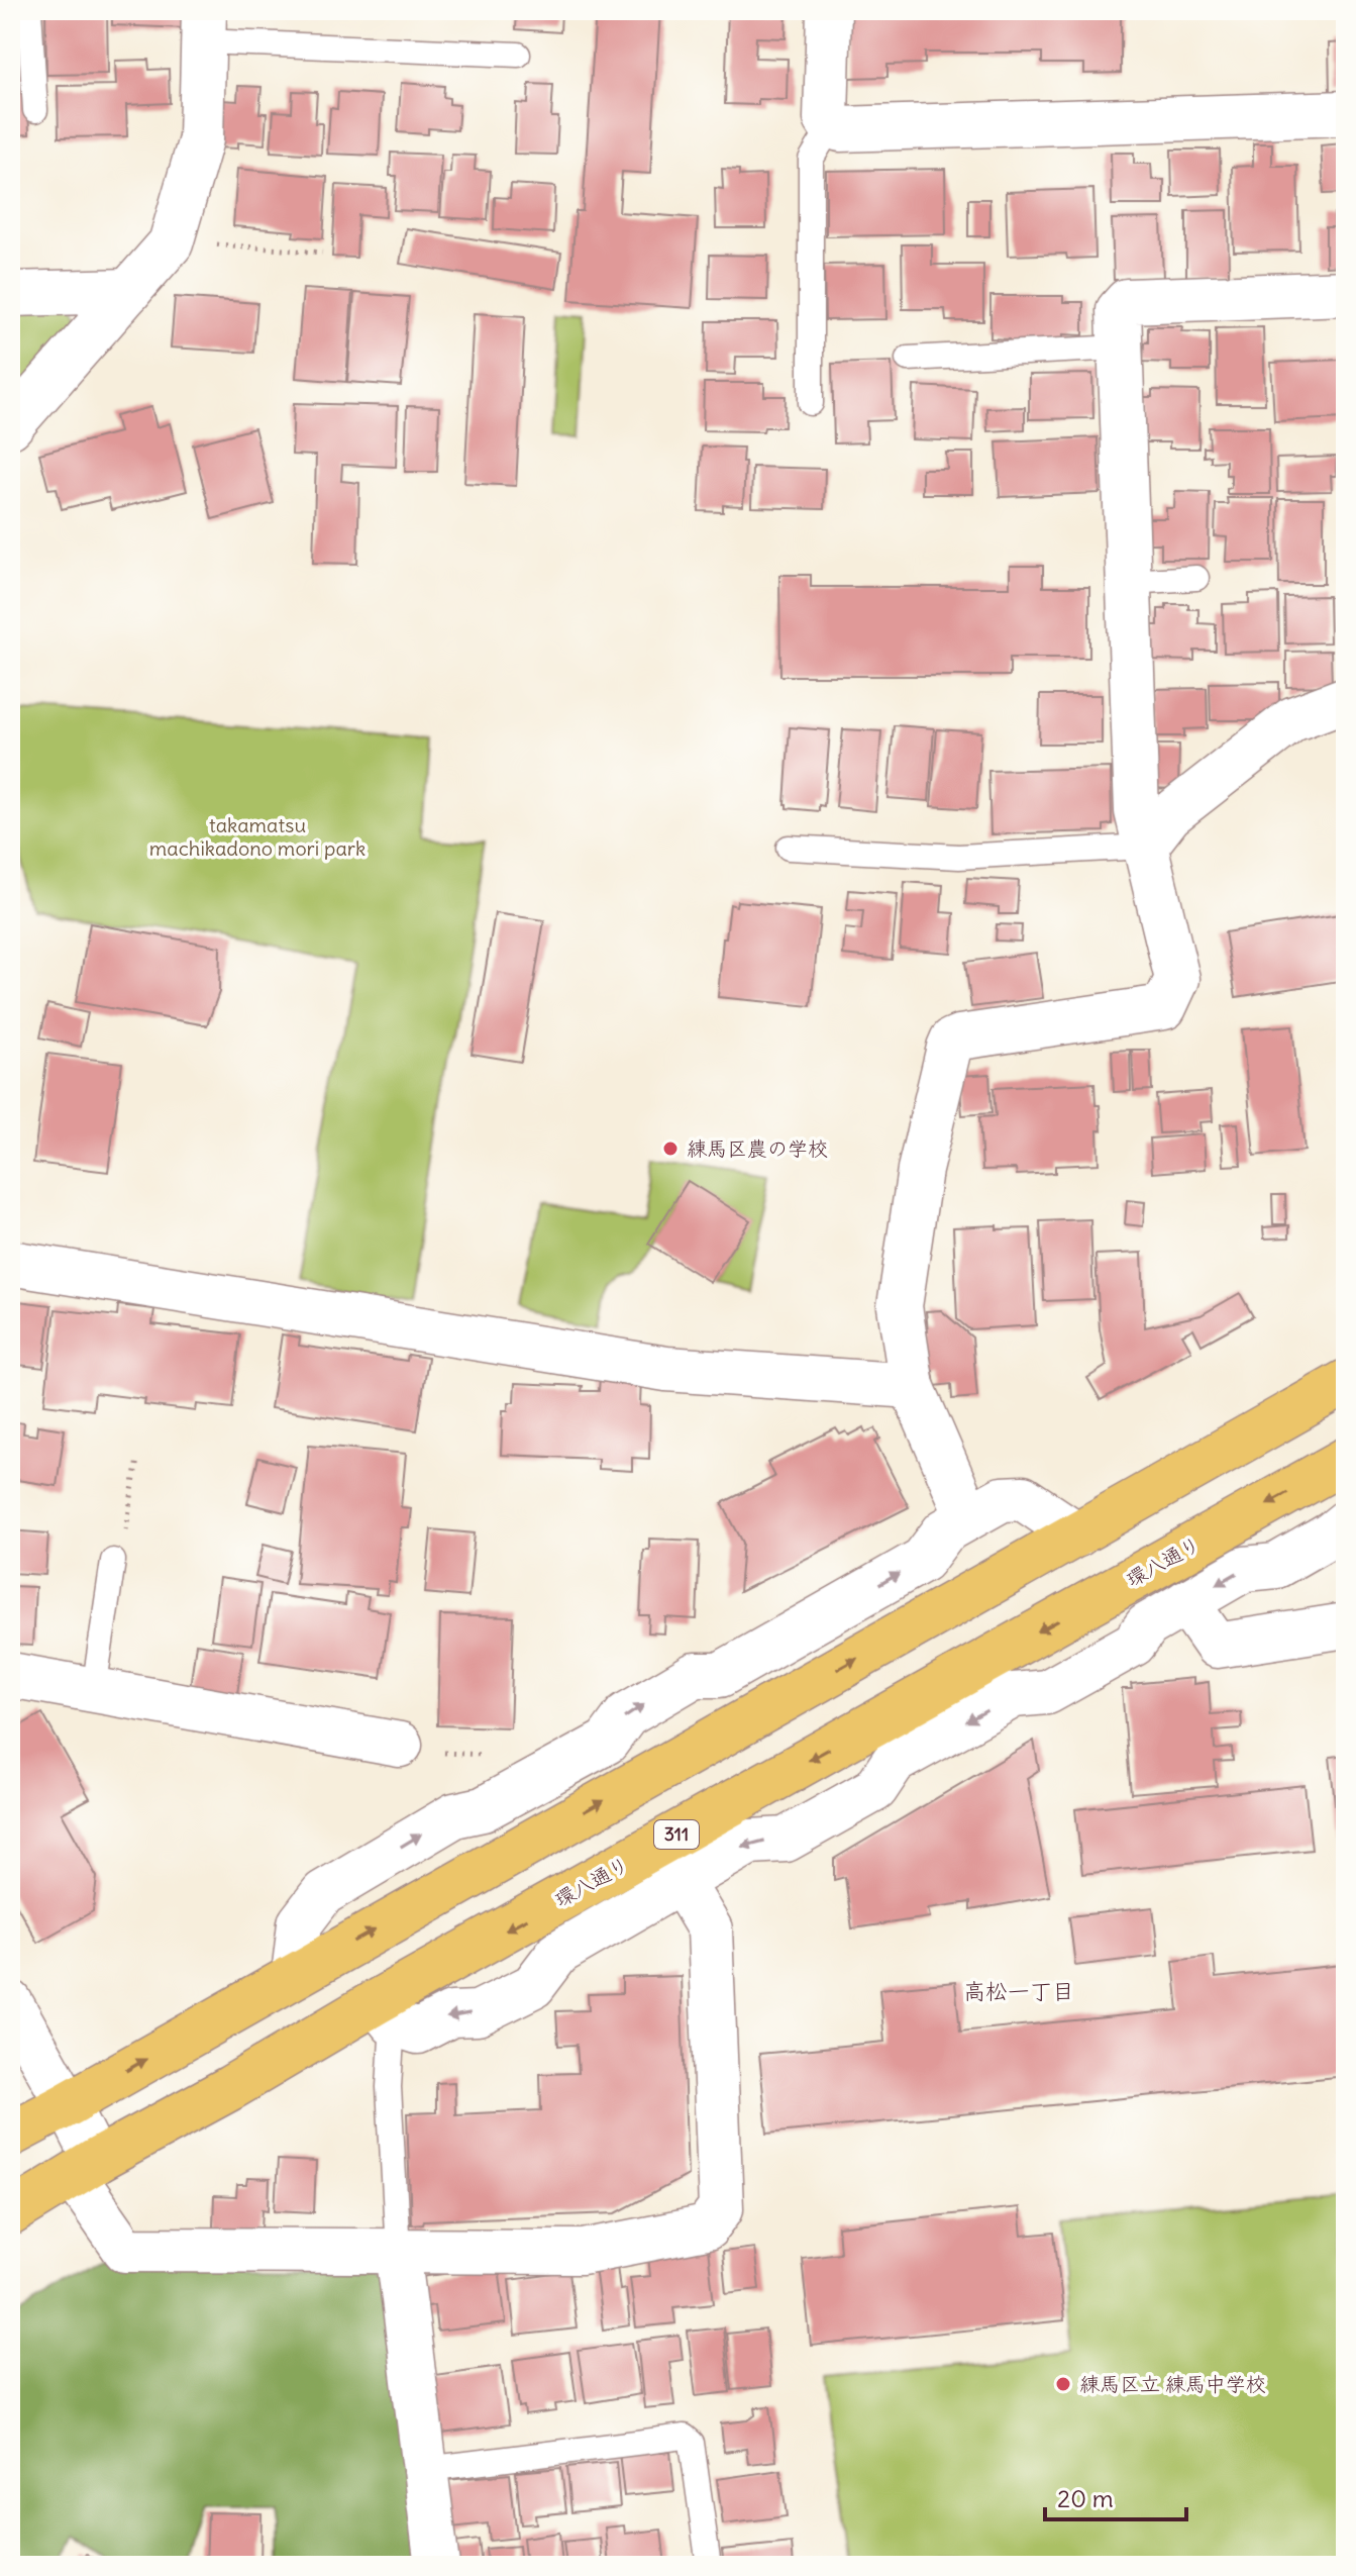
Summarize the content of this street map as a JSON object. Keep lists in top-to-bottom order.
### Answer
{
  "streets": {
    "main road": ["環八通り", "311"]
  },
  "crossings": [
    ["環八通り", "311"]
  ],
  "districts": ["高松一丁目"],
  "parks": ["takamatsu machikadono mori park"],
  "places": ["練馬区農の学校", "練馬区立 練馬中学校"],
  "scale_bar": "20 m"
}
